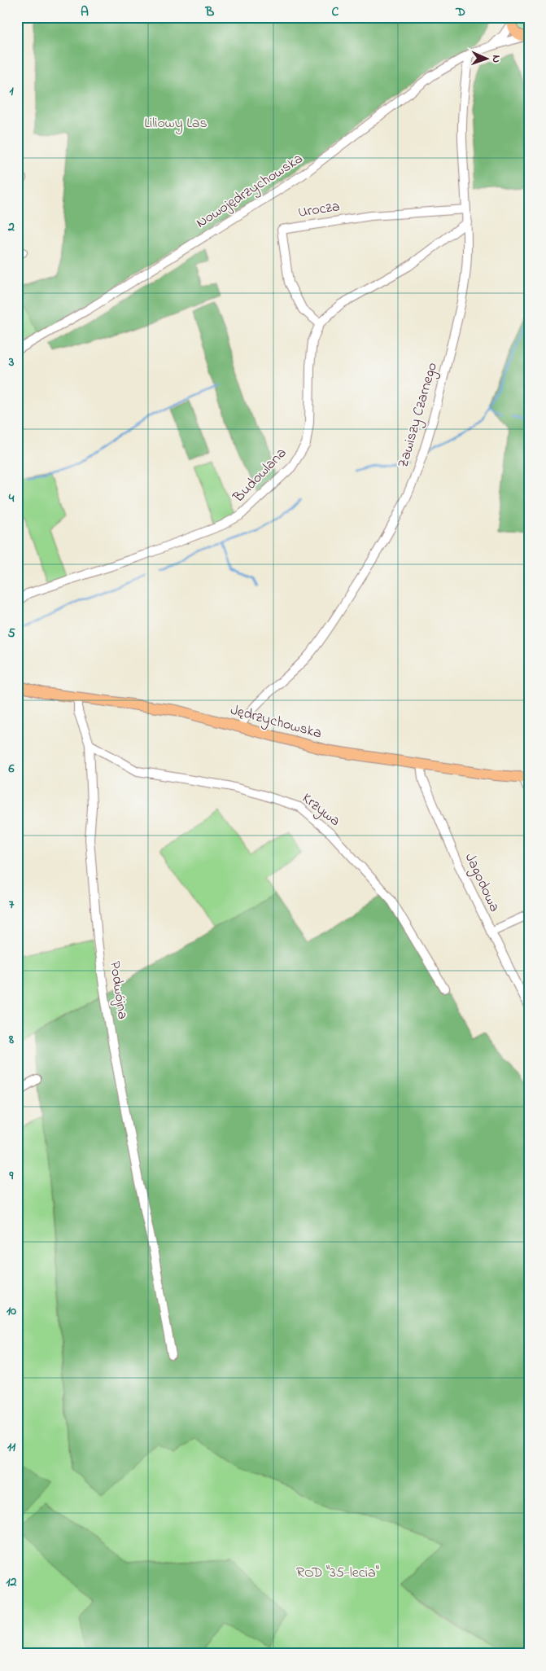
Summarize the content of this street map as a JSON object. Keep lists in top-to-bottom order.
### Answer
{
  "streets": {
    "main road": ["Jędrzychowska"],
    "street": [
      "Nowojędrzychowska",
      "Urocza",
      "Zawiszy Czarnego",
      "Budowlana",
      "Krzywa",
      "Jagodowa",
      "Podwójna"
    ]
  },
  "crossings": [
    ["Nowojędrzychowska", "Zawiszy Czarnego"],
    ["Urocza", "Zawiszy Czarnego"],
    ["Urocza", "Budowlana"],
    ["Zawiszy Czarnego", "Budowlana"],
    ["Zawiszy Czarnego", "Jędrzychowska"],
    ["Jędrzychowska", "Jagodowa"],
    ["Jędrzychowska", "Podwójna"],
    ["Krzywa", "Podwójna"]
  ],
  "parks": ["Liliowy Las", "ROD \"35-lecia\""],
  "north": "right",
  "grid": {
    "columns": [
      "A",
      "B",
      "C",
      "D"
    ],
    "rows": [
      "1",
      "2",
      "3",
      "4",
      "5",
      "6",
      "7",
      "8",
      "9",
      "10",
      "11",
      "12"
    ]
  }
}
